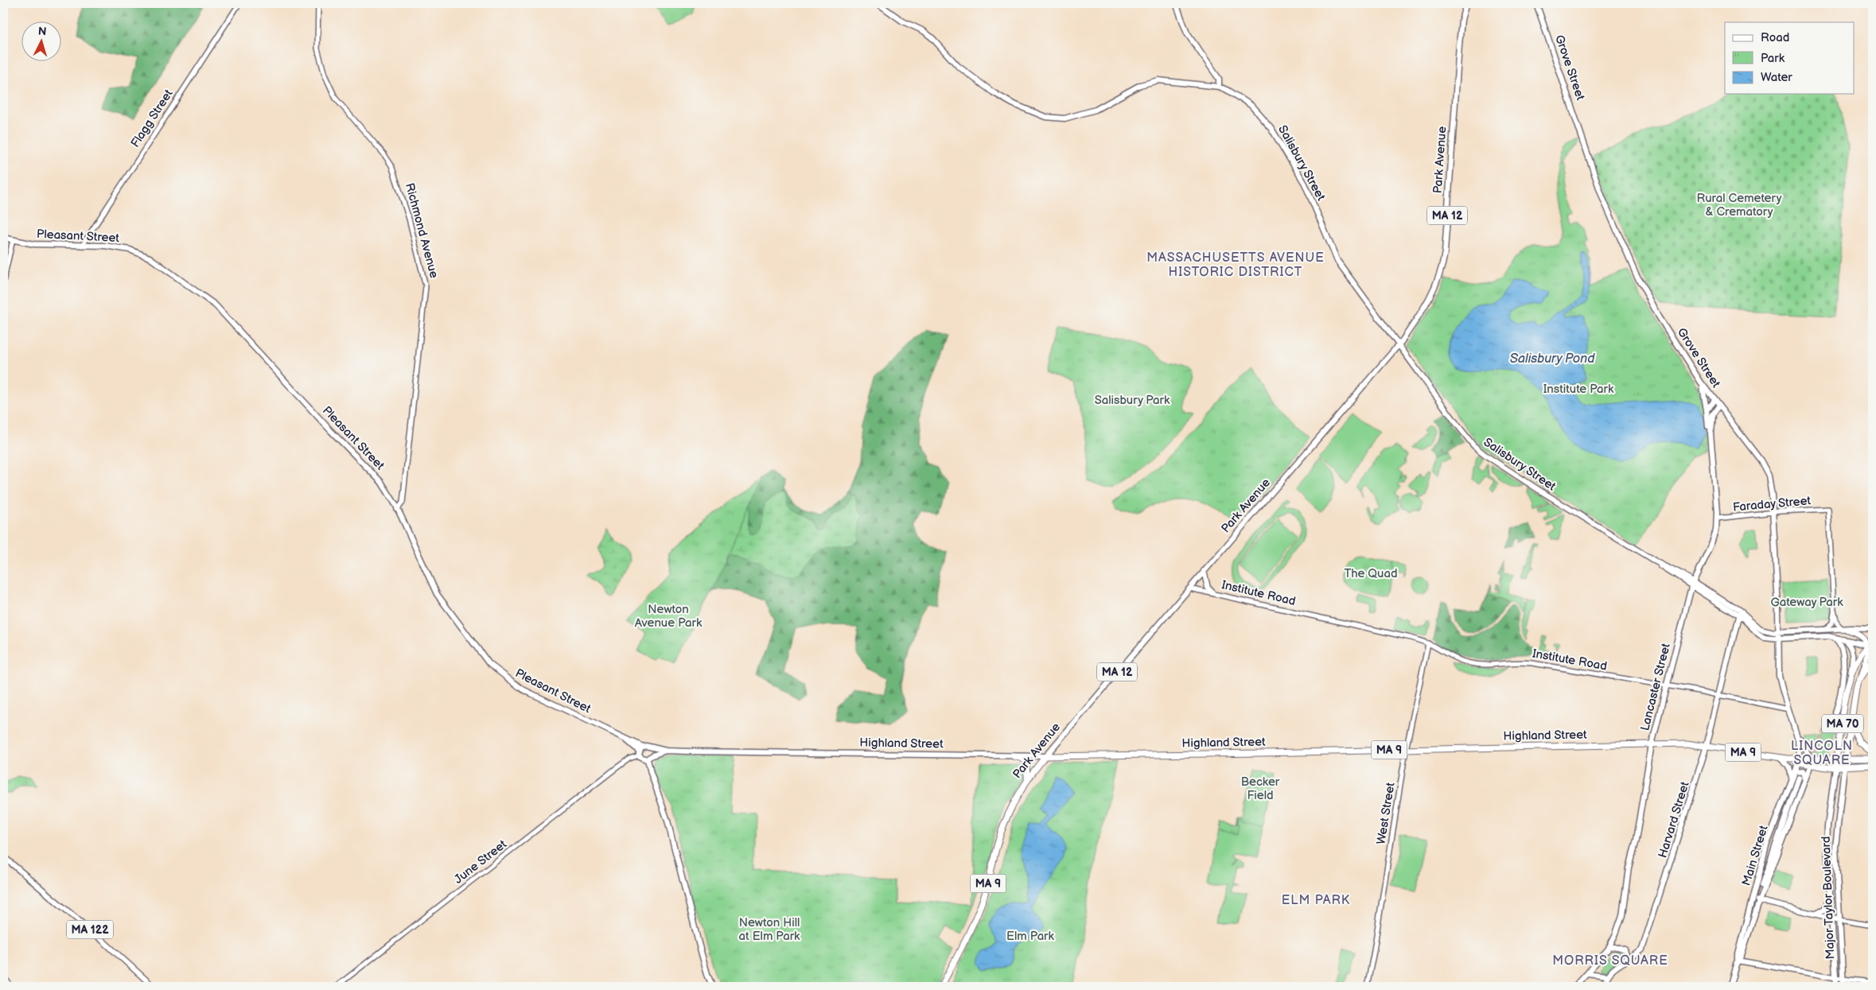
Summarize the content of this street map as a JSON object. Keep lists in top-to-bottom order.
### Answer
{
  "streets": {
    "highway": [
      "Park Avenue",
      "MA 70",
      "Highland Street",
      "MA 9",
      "Major Taylor Boulevard"
    ],
    "main road": [
      "Grove Street",
      "Salisbury Street",
      "MA 12",
      "Pleasant Street",
      "Lancaster Street",
      "Harvard Street",
      "Main Street",
      "MA 122"
    ],
    "street": [
      "Flagg Street",
      "Richmond Avenue",
      "Faraday Street",
      "Institute Road",
      "West Street",
      "June Street"
    ]
  },
  "crossings": [
    ["Grove Street", "Salisbury Street"],
    ["Grove Street", "Faraday Street"],
    ["Grove Street", "Institute Road"],
    ["Grove Street", "Lancaster Street"],
    ["Grove Street", "Highland Street"],
    ["Grove Street", "MA 9"],
    ["Grove Street", "Main Street"],
    ["Flagg Street", "Pleasant Street"],
    ["Park Avenue", "Salisbury Street"],
    ["Park Avenue", "Institute Road"],
    ["Park Avenue", "Highland Street"],
    ["Salisbury Street", "Lancaster Street"],
    ["Salisbury Street", "MA 70"],
    ["Salisbury Street", "Harvard Street"],
    ["Richmond Avenue", "Pleasant Street"],
    ["Pleasant Street", "Highland Street"],
    ["Pleasant Street", "June Street"],
    ["Faraday Street", "Lancaster Street"],
    ["Institute Road", "Lancaster Street"],
    ["Institute Road", "West Street"],
    ["Institute Road", "Harvard Street"],
    ["Lancaster Street", "Highland Street"],
    ["MA 70", "MA 9"],
    ["MA 70", "Major Taylor Boulevard"],
    ["Highland Street", "MA 9"],
    ["Highland Street", "West Street"],
    ["Highland Street", "Harvard Street"],
    ["Highland Street", "Main Street"],
    ["Highland Street", "June Street"],
    ["MA 9", "Main Street"],
    ["MA 9", "Major Taylor Boulevard"]
  ],
  "districts": [
    "MASSACHUSETTS AVENUE HISTORIC DISTRICT",
    "LINCOLN SQUARE",
    "ELM PARK",
    "MORRIS SQUARE"
  ],
  "water": ["Salisbury Pond"],
  "parks": [
    "Rural Cemetery & Crematory",
    "Institute Park",
    "Salisbury Park",
    "The Quad",
    "Gateway Park",
    "Newton Avenue Park",
    "Becker Field",
    "Newton Hill at Elm Park",
    "Elm Park"
  ],
  "legend": ["Road", "Park", "Water"],
  "north": "top"
}
